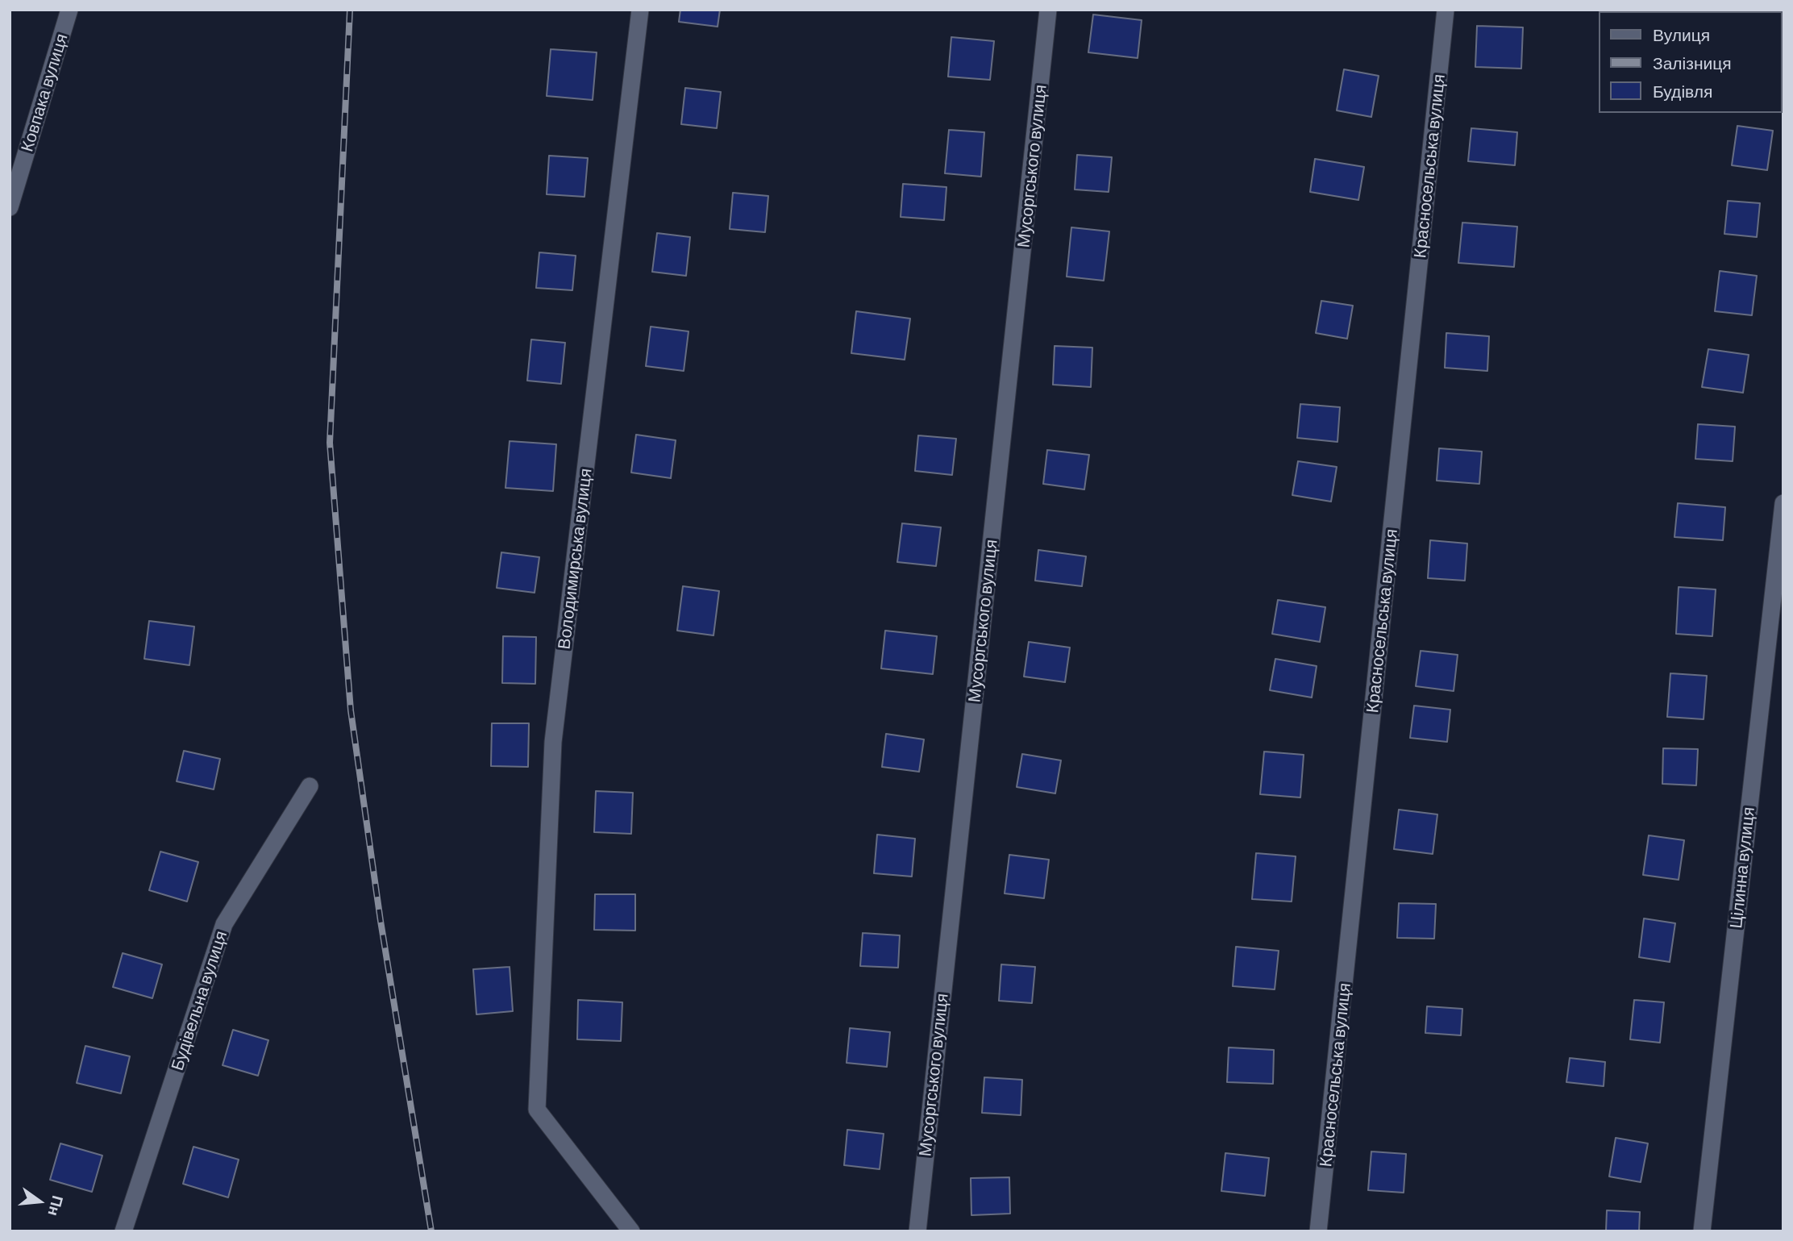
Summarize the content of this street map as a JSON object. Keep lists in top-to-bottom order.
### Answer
{
  "streets": {
    "street": [
      "Ковпака вулиця",
      "Мусоргського вулиця",
      "Красносельська вулиця",
      "Володимирська вулиця",
      "Цілинна вулиця",
      "Будівельна вулиця"
    ]
  },
  "legend": ["Вулиця", "Залізниця", "Будівля"],
  "north": "right"
}
